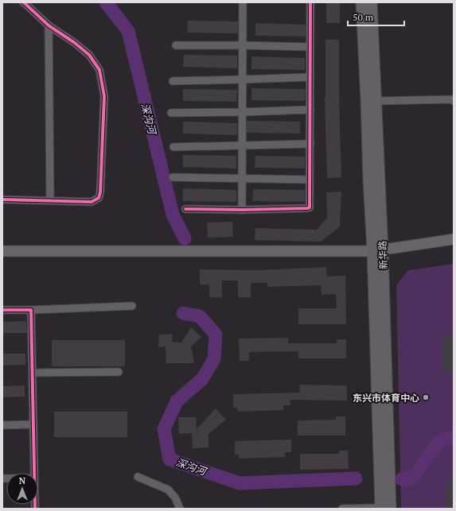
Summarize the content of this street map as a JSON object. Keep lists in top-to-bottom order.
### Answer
{
  "streets": {
    "main road": ["新华路"]
  },
  "water": ["深沟河"],
  "places": ["东兴市体育中心"],
  "scale_bar": "50 m",
  "north": "top"
}
